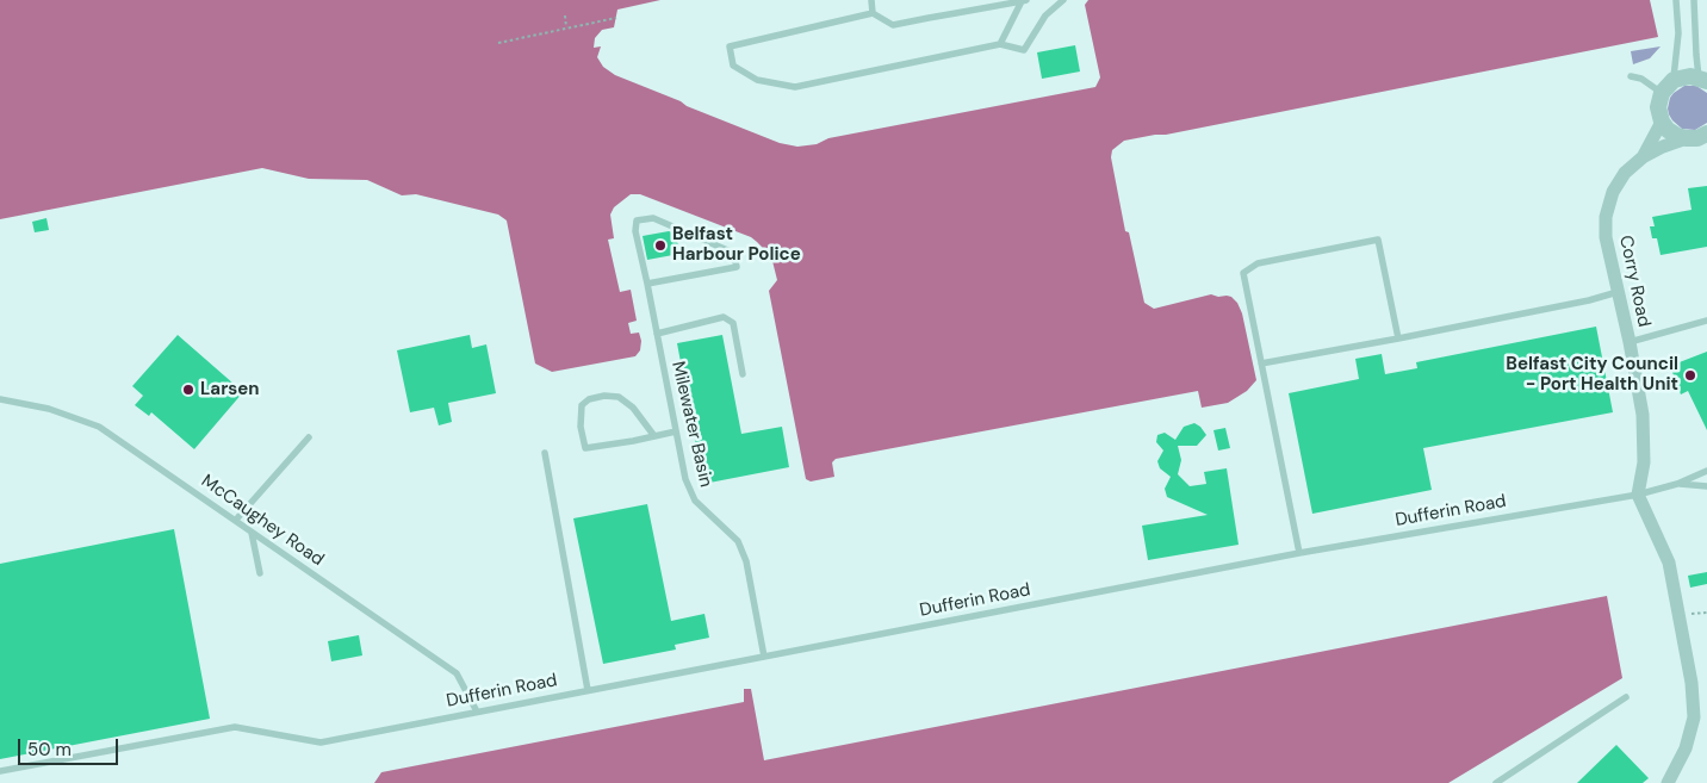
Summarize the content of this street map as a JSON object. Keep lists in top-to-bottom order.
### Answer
{
  "streets": {
    "street": ["Corry Road"],
    "lane": ["Milewater Basin", "Dufferin Road", "McCaughey Road"]
  },
  "crossings": [
    ["Corry Road", "Dufferin Road"],
    ["Milewater Basin", "Dufferin Road"],
    ["Dufferin Road", "McCaughey Road"]
  ],
  "places": ["Belfast Harbour Police", "Belfast City Council - Port Health Unit", "Larsen"],
  "scale_bar": "50 m"
}
